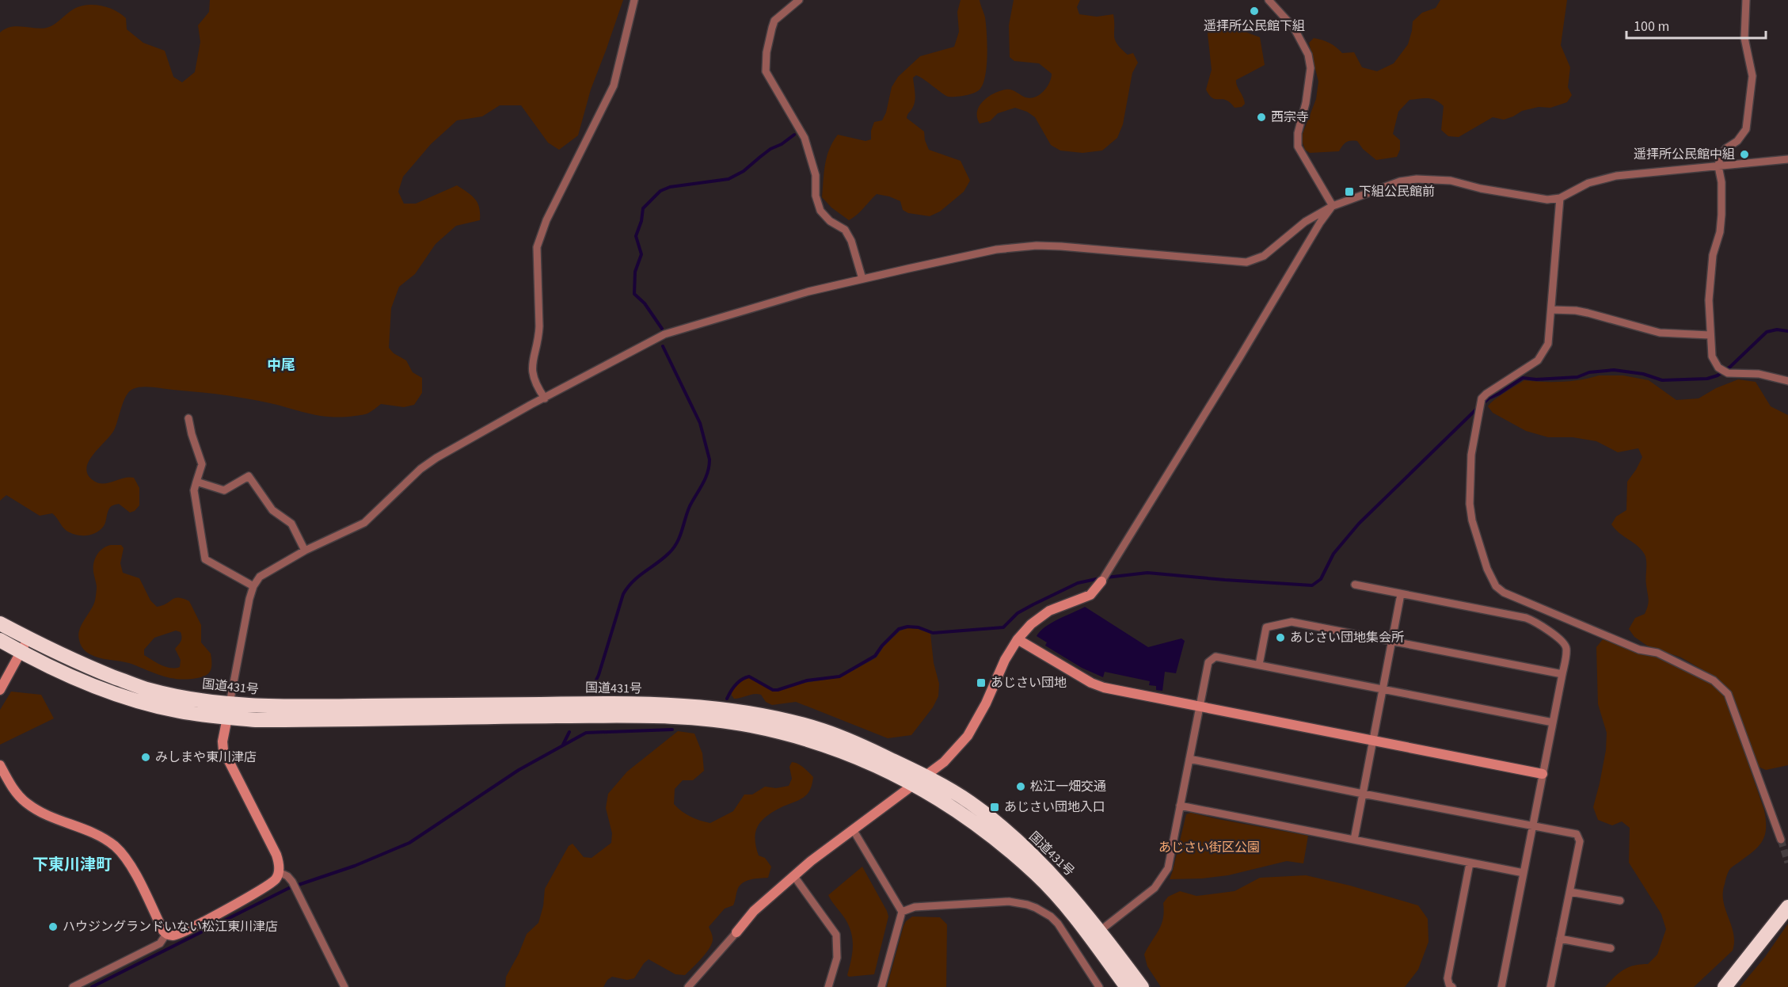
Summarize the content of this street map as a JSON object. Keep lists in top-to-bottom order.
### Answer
{
  "streets": {
    "highway": ["国道431号"]
  },
  "districts": ["中尾", "下東川津町"],
  "parks": ["あじさい街区公園"],
  "places": {
    "other": [
      "遥拝所公民館下組",
      "西宗寺",
      "遥拝所公民館中組",
      "あじさい団地集会所",
      "みしまや東川津店",
      "松江一畑交通",
      "ハウジングランドいない松江東川津店"
    ],
    "transit": ["下組公民館前", "あじさい団地", "あじさい団地入口"]
  },
  "scale_bar": "100 m"
}
